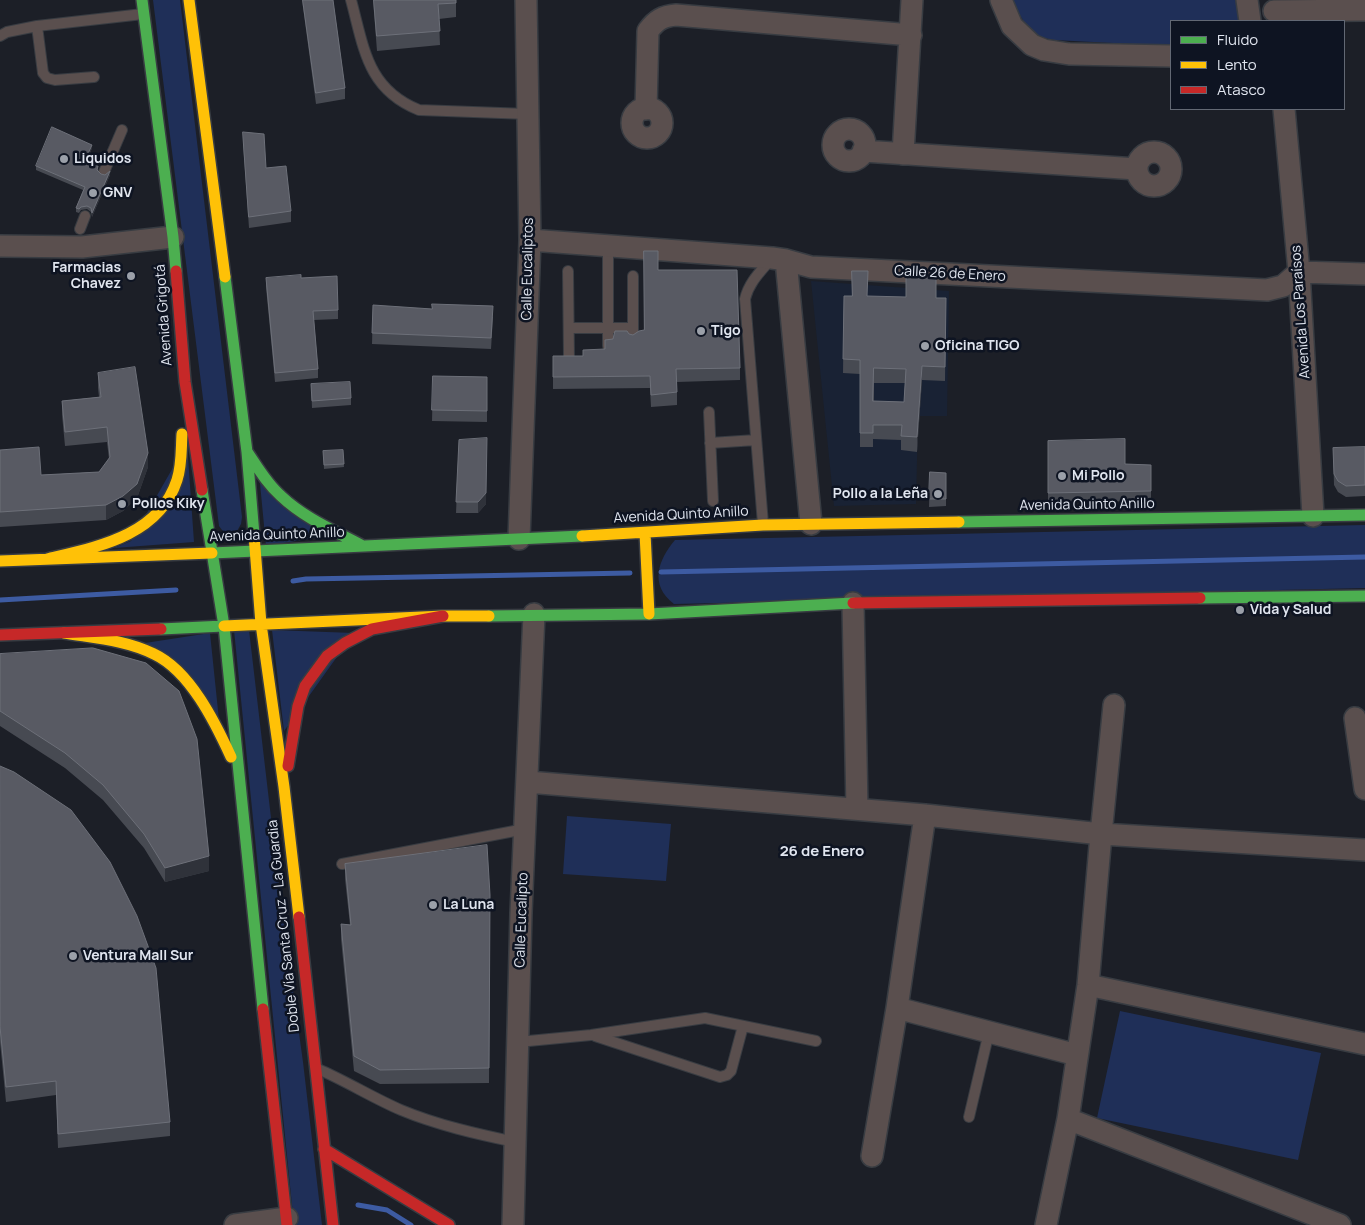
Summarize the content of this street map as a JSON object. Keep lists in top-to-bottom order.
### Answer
{
  "streets": {
    "main road": ["Avenida Grigotá", "Avenida Quinto Anillo", "Doble Vía Santa Cruz - La Guardia"],
    "street": [
      "Calle Eucaliptos",
      "Calle 26 de Enero",
      "Avenida Los Paraísos",
      "Calle Eucalipto"
    ]
  },
  "crossings": [
    ["Calle Eucaliptos", "Calle 26 de Enero"],
    ["Calle Eucaliptos", "Avenida Quinto Anillo"],
    ["Calle 26 de Enero", "Avenida Los Paraísos"],
    ["Avenida Los Paraísos", "Avenida Quinto Anillo"],
    ["Avenida Grigotá", "Avenida Quinto Anillo"],
    ["Avenida Grigotá", "Doble Vía Santa Cruz - La Guardia"]
  ],
  "districts": ["26 de Enero"],
  "places": [
    "Liquidos",
    "GNV",
    "Farmacias Chavez",
    "Tigo",
    "Oficina TIGO",
    "Mi Pollo",
    "Pollo a la Leña",
    "Pollos Kiky",
    "Vida y Salud",
    "La Luna",
    "Ventura Mall Sur"
  ],
  "legend": ["Fluido", "Lento", "Atasco"]
}
